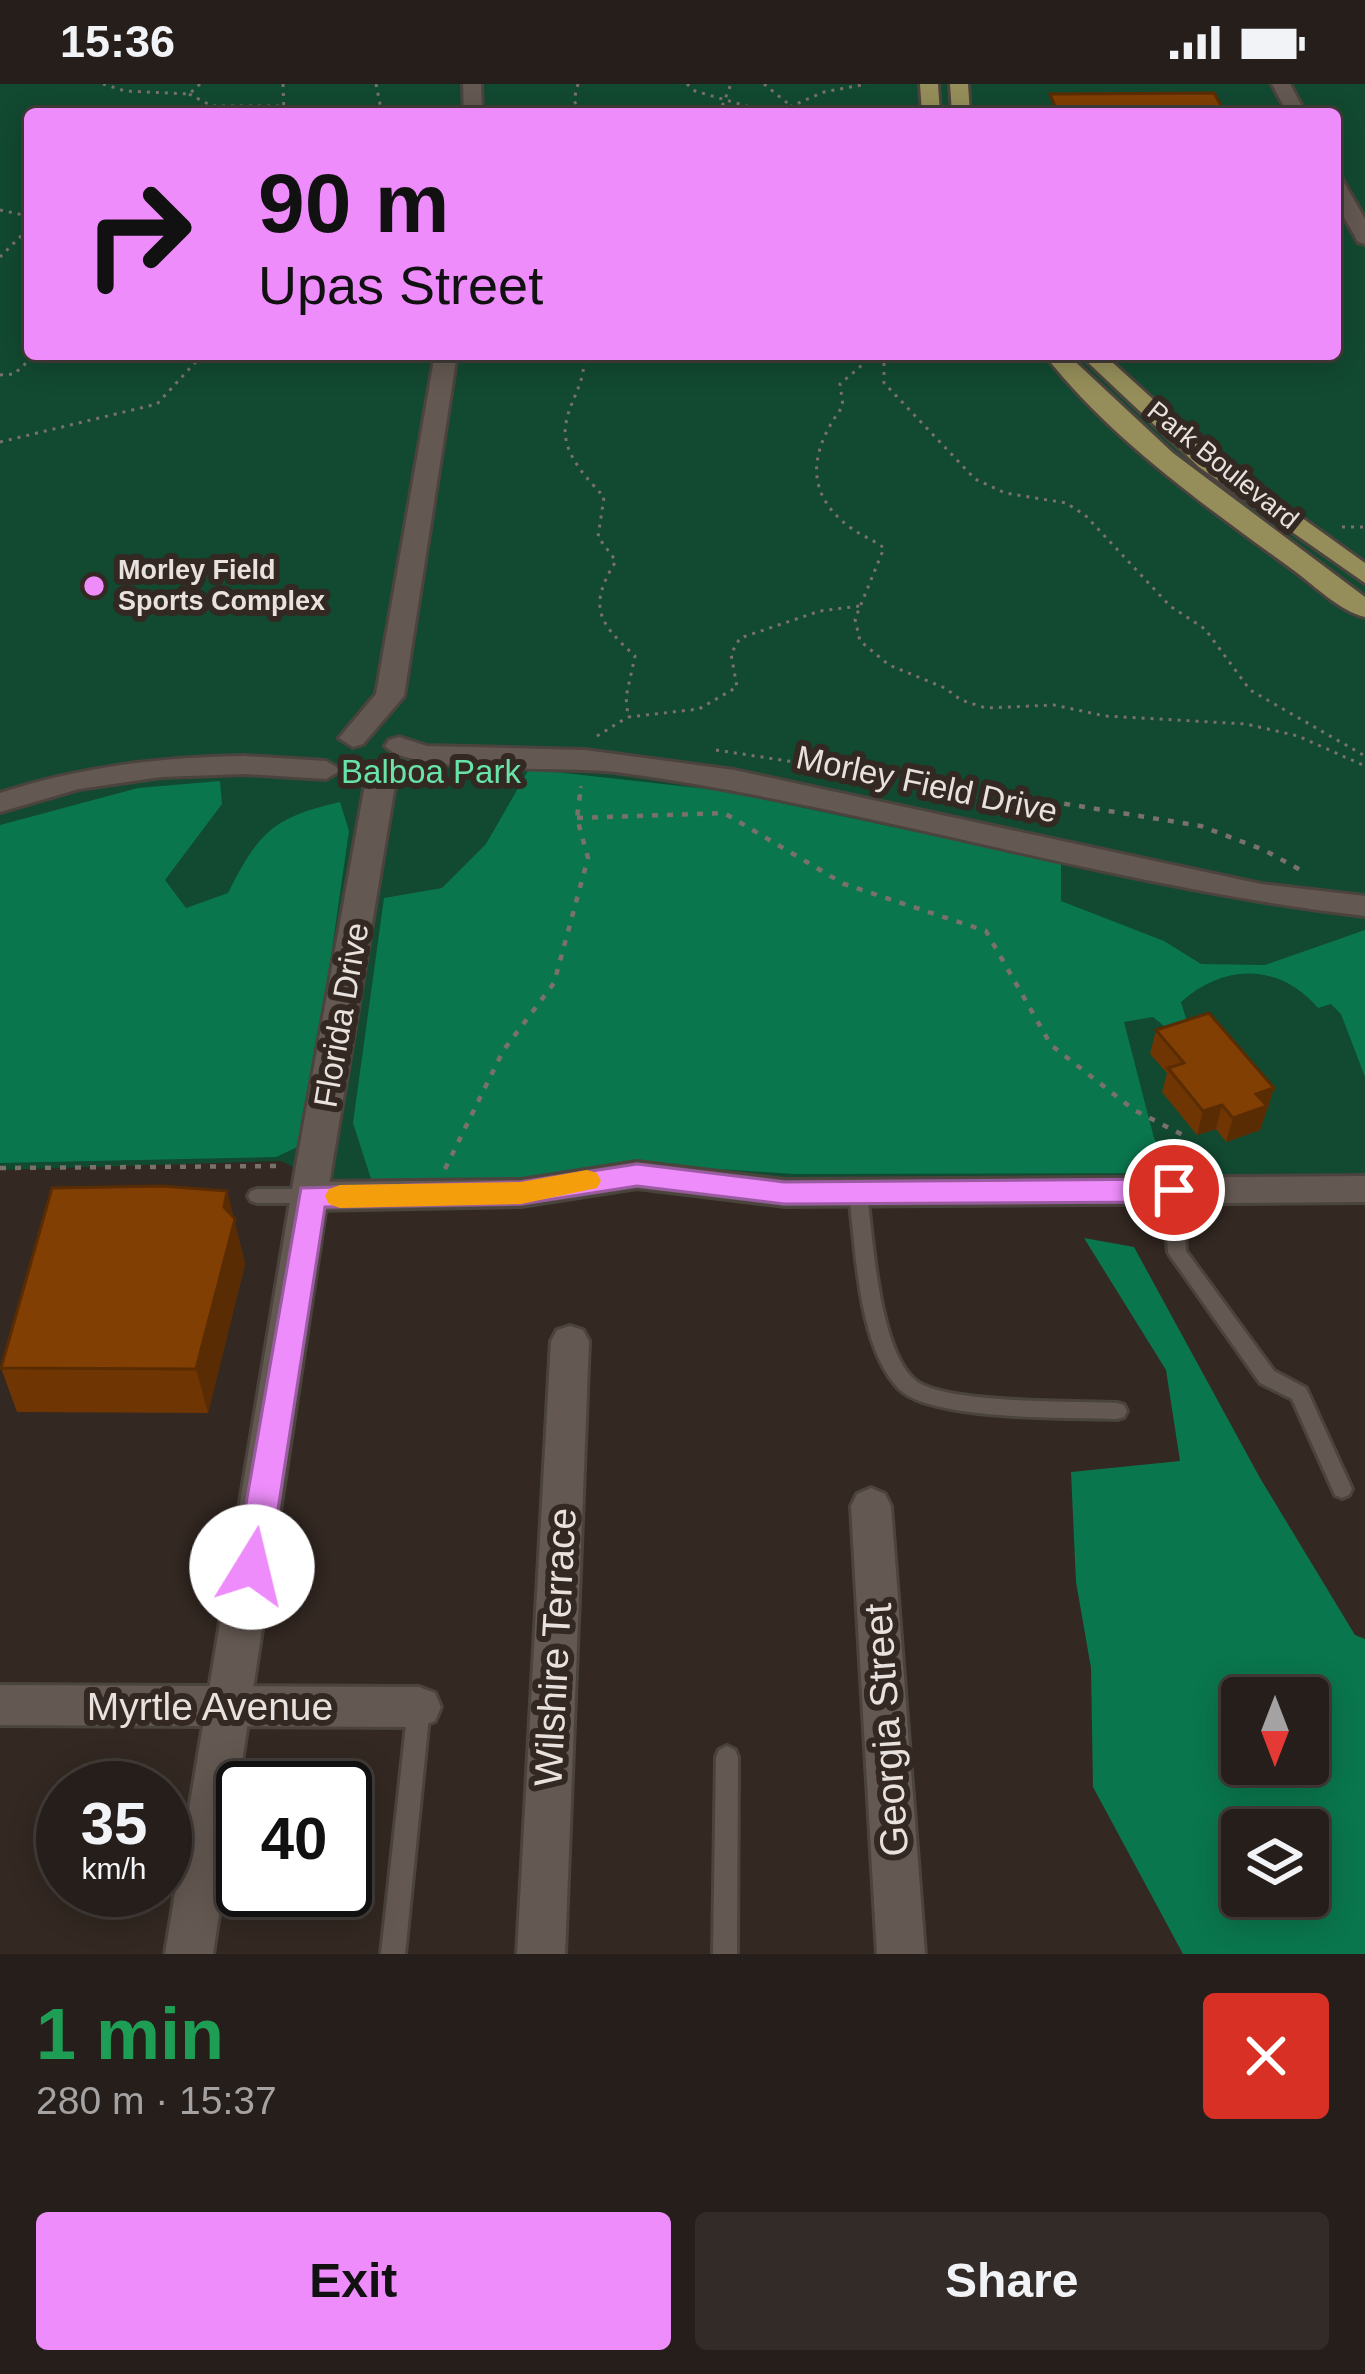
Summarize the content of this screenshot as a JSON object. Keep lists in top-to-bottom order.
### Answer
{
  "streets": {
    "main road": ["Park Boulevard"],
    "street": [
      "Morley Field Drive",
      "Florida Drive",
      "Wilshire Terrace",
      "Myrtle Avenue",
      "Georgia Street"
    ]
  },
  "crossings": [
    ["Morley Field Drive", "Florida Drive"],
    ["Florida Drive", "Myrtle Avenue"]
  ],
  "parks": ["Balboa Park"],
  "places": ["Morley Field Sports Complex"],
  "north": "bottom",
  "page": {
    "status": "15:36",
    "turn": ["90 m", "Upas Street"],
    "speed": "35 km/h",
    "limit": "40",
    "heading": ["1 min", "280 m · 15:37"],
    "buttons": ["Exit", "Share"]
  }
}
